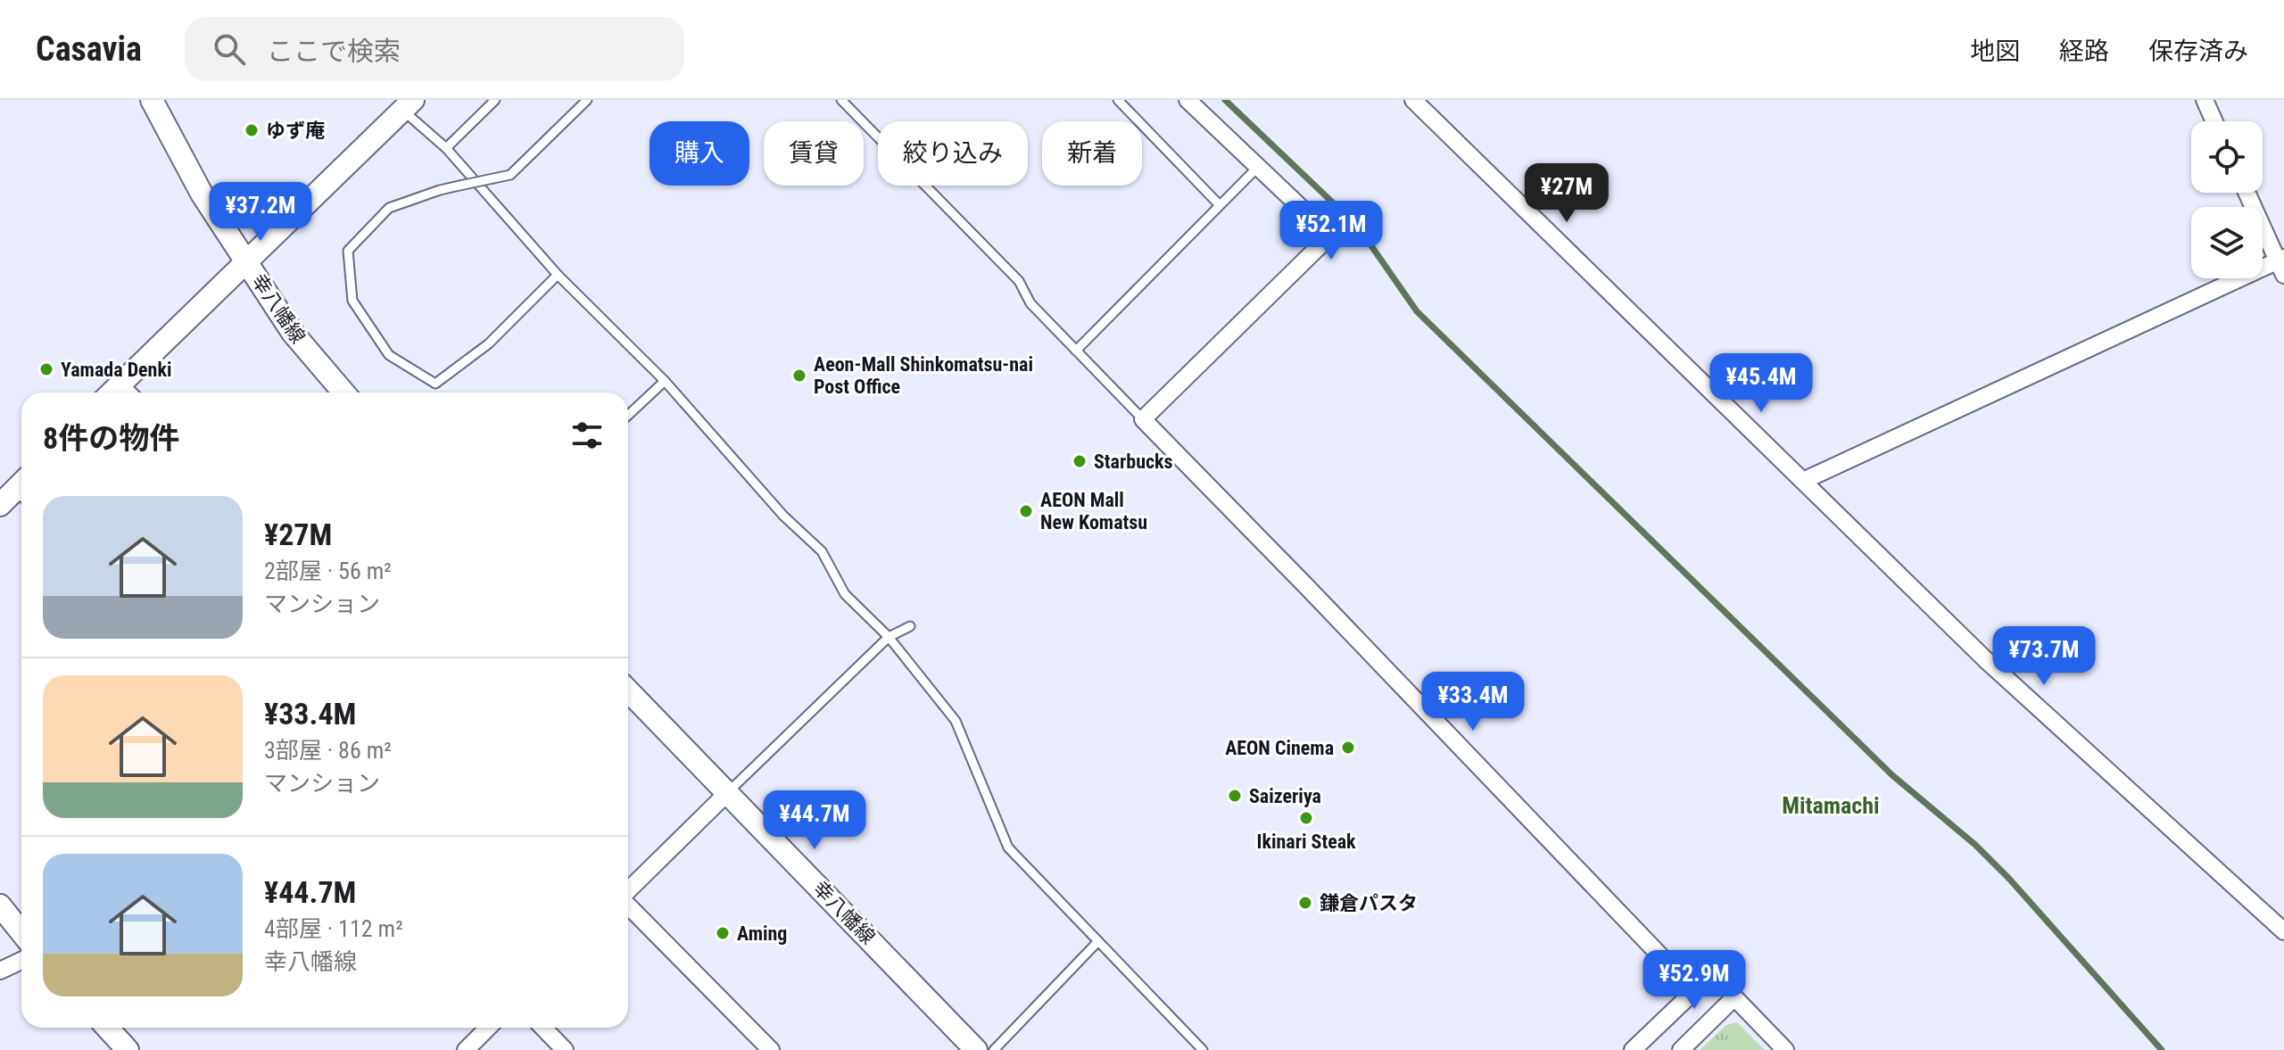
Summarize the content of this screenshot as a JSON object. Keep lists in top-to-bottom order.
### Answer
{
  "streets": {
    "street": ["幸八幡線"]
  },
  "districts": ["Mitamachi"],
  "places": [
    "ゆず庵",
    "Yamada Denki",
    "Aeon-Mall Shinkomatsu-nai Post Office",
    "Starbucks",
    "AEON Mall New Komatsu",
    "AEON Cinema",
    "Saizeriya",
    "Ikinari Steak",
    "鎌倉パスタ",
    "Aming"
  ],
  "page": {
    "header": "Casavia",
    "search": "ここで検索",
    "nav": ["地図", "経路", "保存済み"],
    "chip": [
      "購入",
      "賃貸",
      "絞り込み",
      "新着"
    ],
    "price": [
      "¥27M",
      "¥37.2M",
      "¥52.1M",
      "¥45.4M",
      "¥73.7M",
      "¥33.4M",
      "¥44.7M",
      "¥52.9M"
    ],
    "heading": "8件の物件",
    "list": [
      {
        "name": "¥27M",
        "note": "2部屋 · 56 m² · マンション"
      },
      {
        "name": "¥33.4M",
        "note": "3部屋 · 86 m² · マンション"
      },
      {
        "name": "¥44.7M",
        "note": "4部屋 · 112 m² · 幸八幡線"
      }
    ]
  }
}
